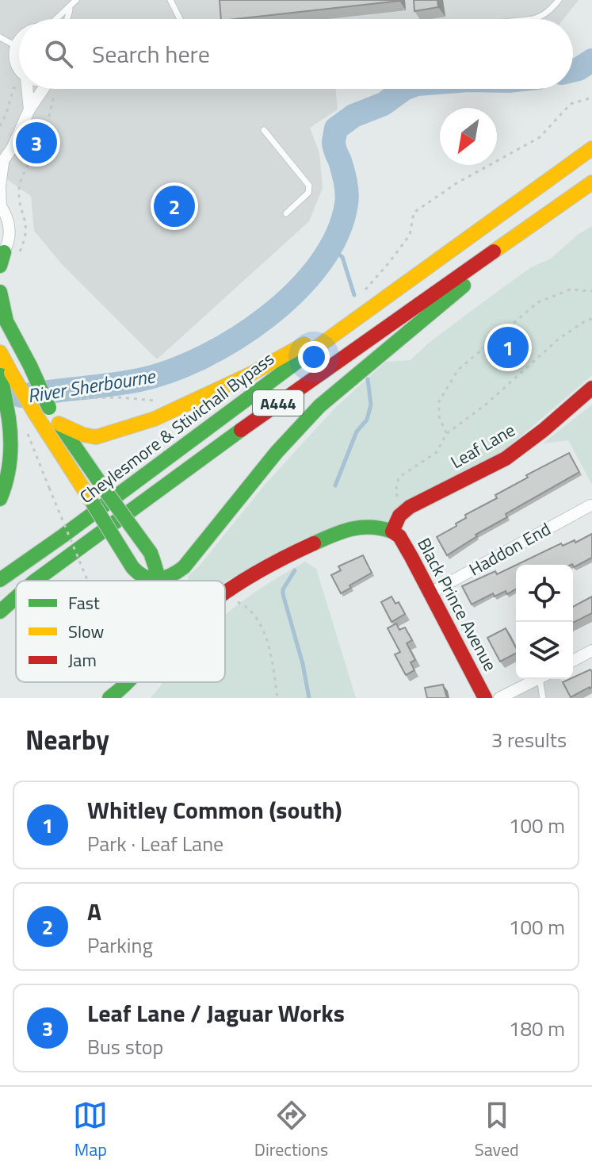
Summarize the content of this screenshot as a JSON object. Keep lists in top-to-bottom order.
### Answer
{
  "streets": {
    "main road": [
      "A444",
      "Cheylesmore & Stivichall Bypass",
      "Leaf Lane",
      "Black Prince Avenue"
    ],
    "street": ["Haddon End"]
  },
  "crossings": [
    ["Leaf Lane", "Black Prince Avenue"],
    ["Haddon End", "Black Prince Avenue"]
  ],
  "water": ["River Sherbourne"],
  "legend": ["Fast", "Slow", "Jam"],
  "north": "bottom left",
  "page": {
    "search": "Search here",
    "pins": ["3", "2", "1"],
    "heading": ["Nearby", "3 results"],
    "list": [
      {
        "mark": "1",
        "name": "Whitley Common (south)",
        "note": "Park · Leaf Lane",
        "value": "100 m"
      },
      {
        "mark": "2",
        "name": "A",
        "note": "Parking",
        "value": "100 m"
      },
      {
        "mark": "3",
        "name": "Leaf Lane / Jaguar Works",
        "note": "Bus stop",
        "value": "180 m"
      }
    ],
    "nav": ["Map", "Directions", "Saved"]
  }
}
